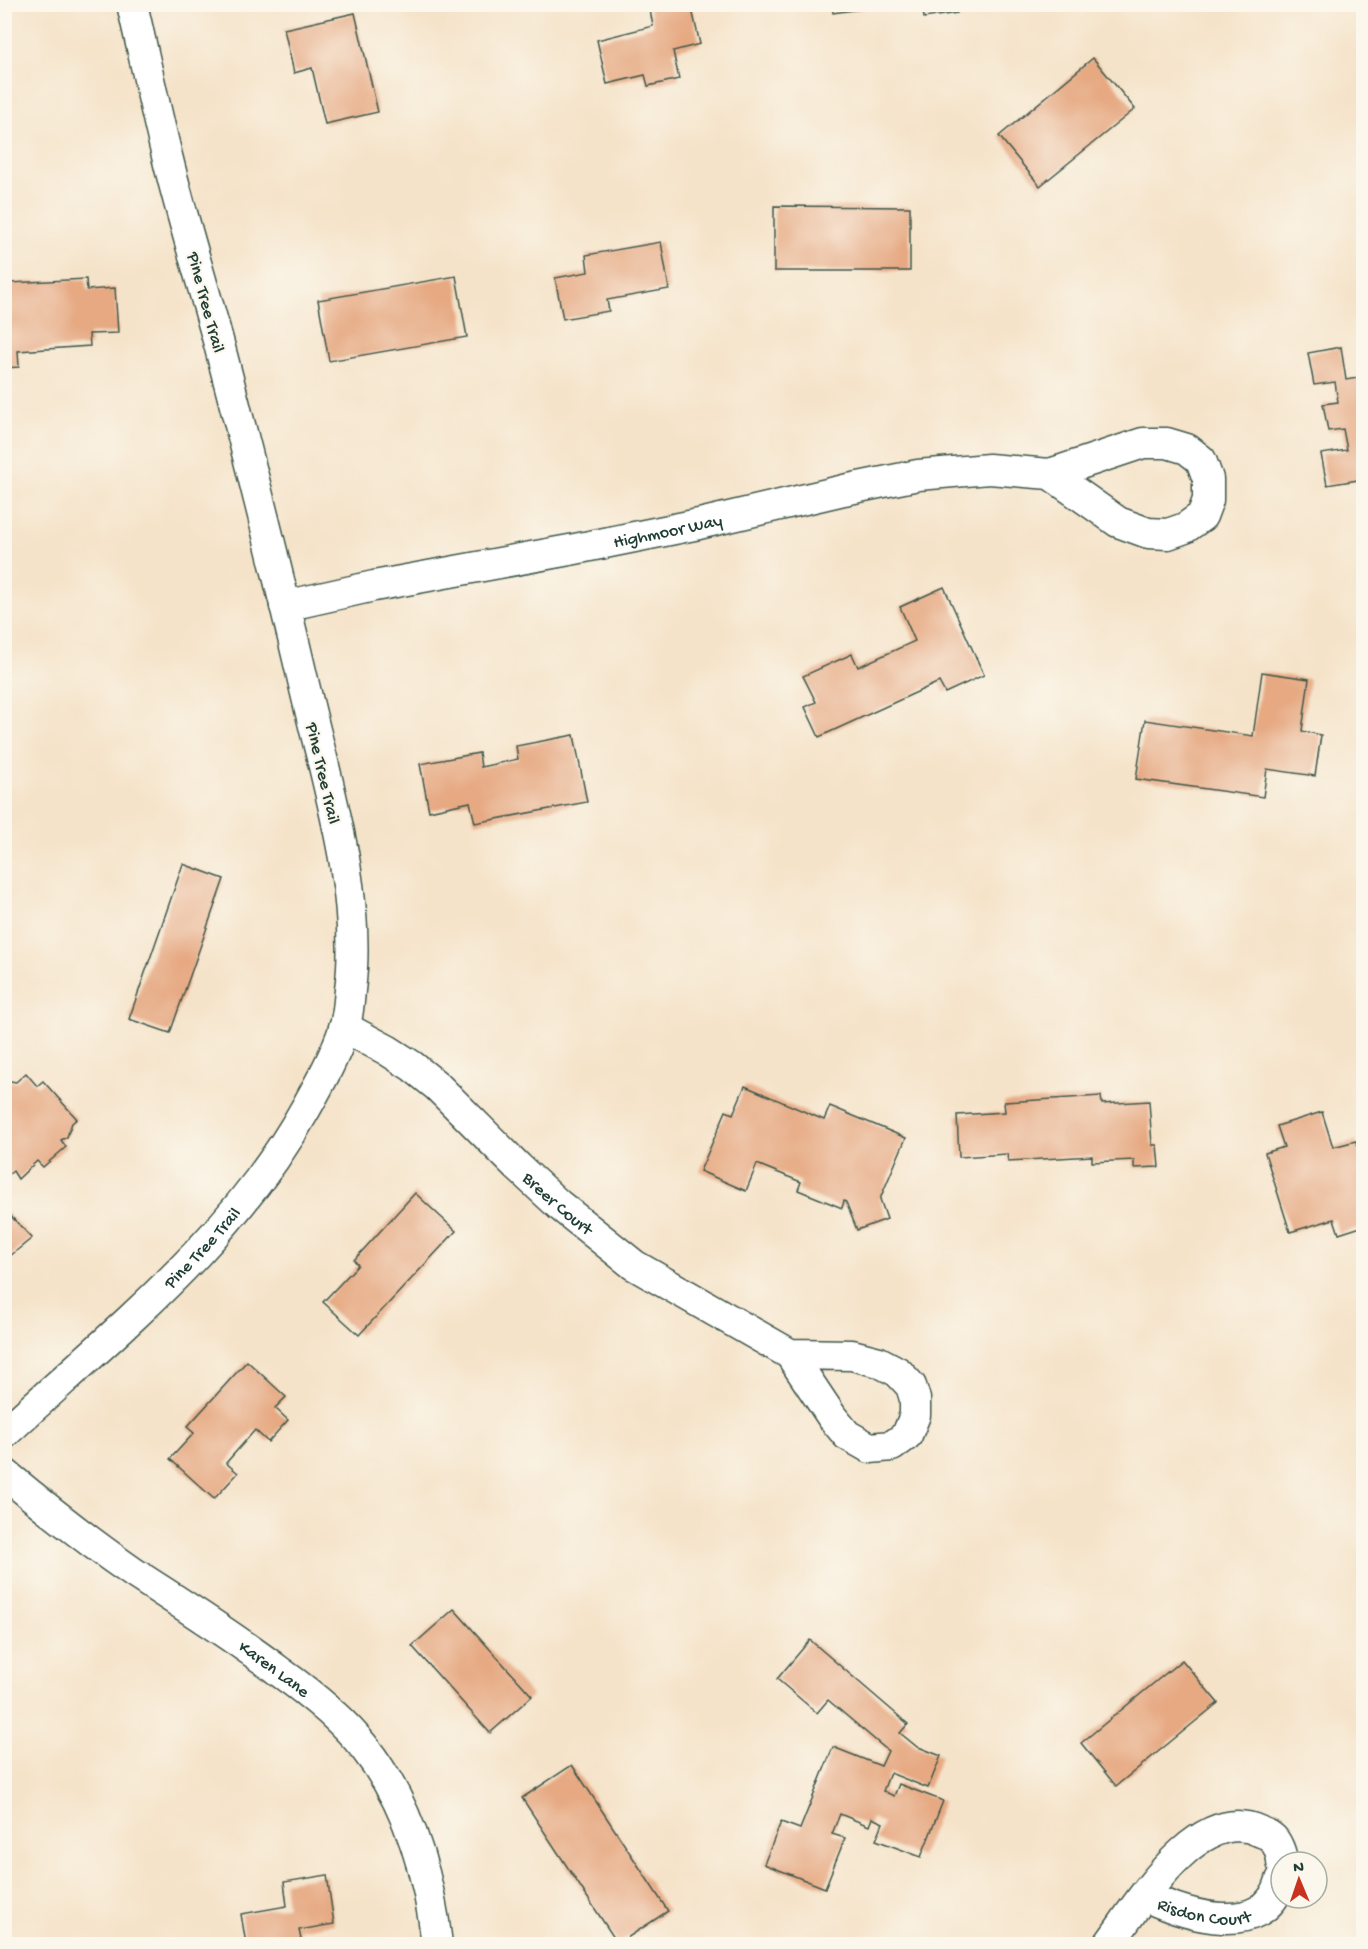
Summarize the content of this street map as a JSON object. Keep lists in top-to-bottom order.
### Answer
{
  "streets": {
    "street": [
      "Pine Tree Trail",
      "Highmoor Way",
      "Breer Court",
      "Karen Lane",
      "Risdon Court"
    ]
  },
  "crossings": [
    ["Pine Tree Trail", "Highmoor Way"],
    ["Pine Tree Trail", "Breer Court"]
  ],
  "north": "top"
}
